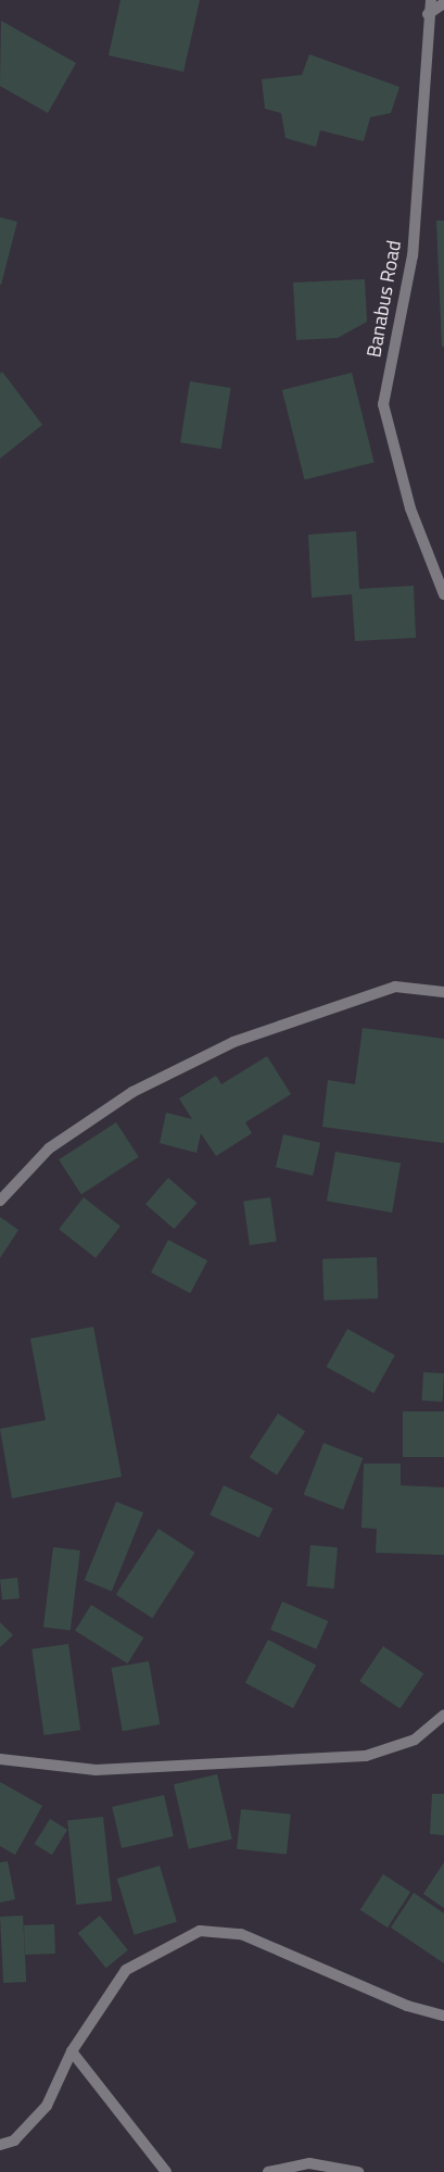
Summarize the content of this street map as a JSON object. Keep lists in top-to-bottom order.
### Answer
{
  "streets": {
    "street": ["Banabus Road"]
  }
}
